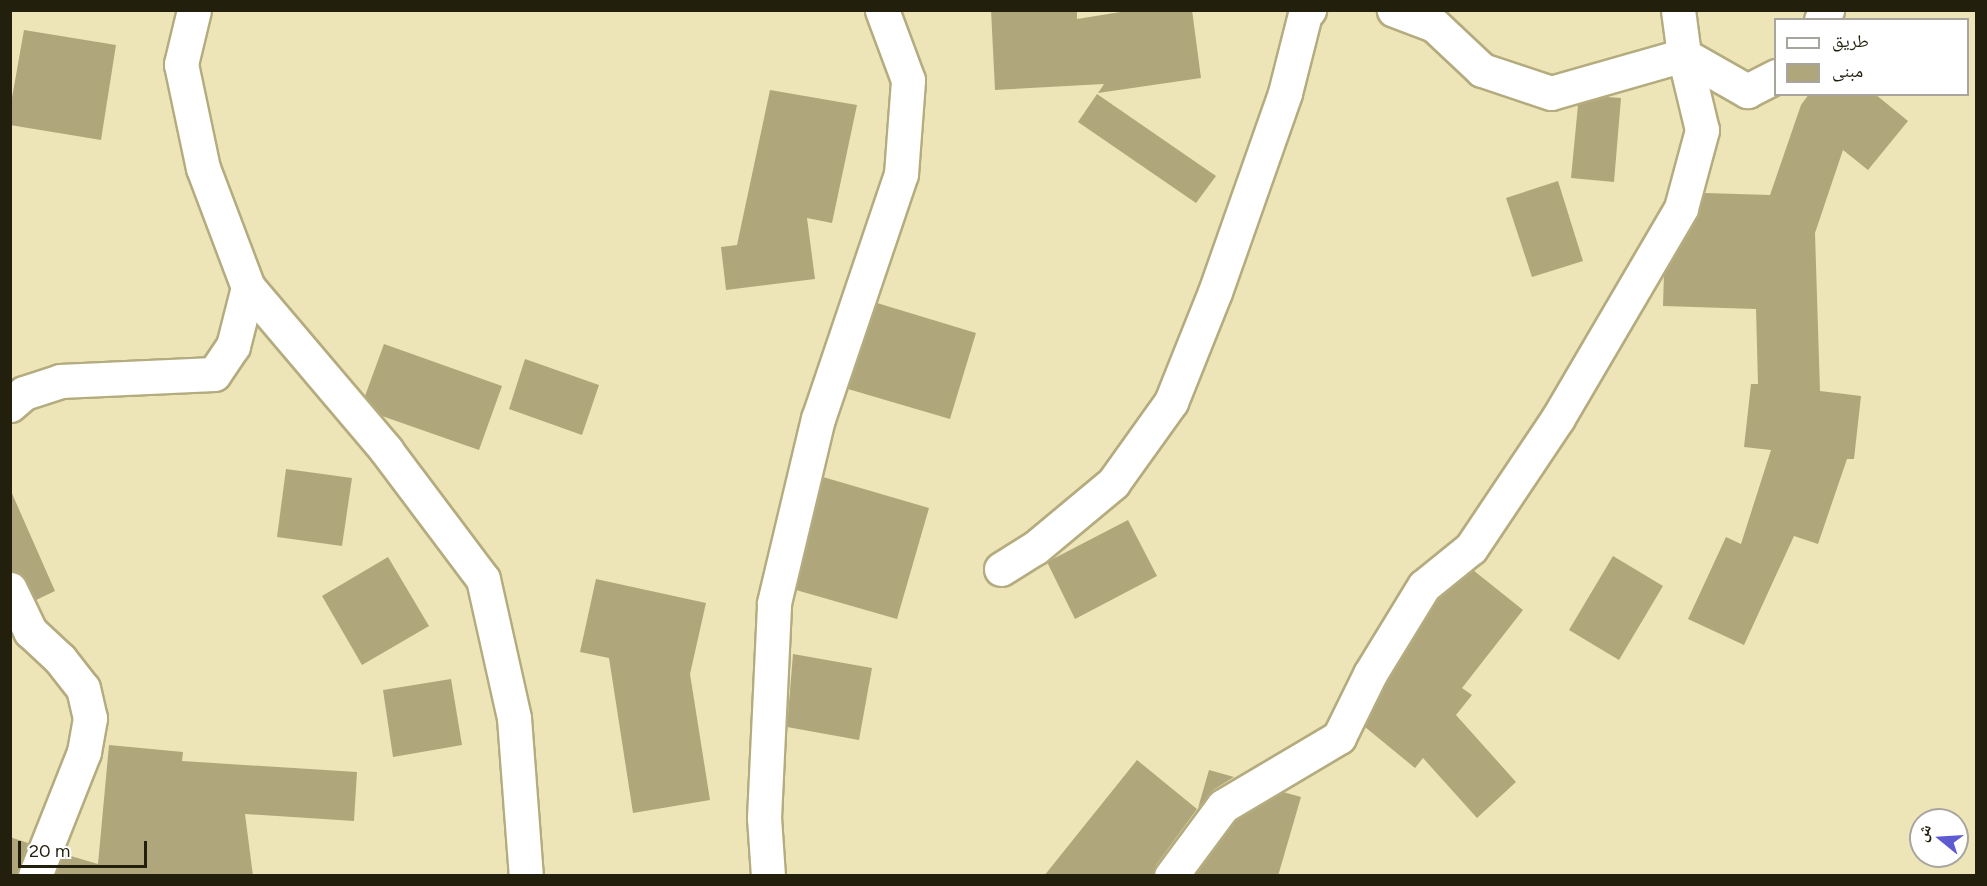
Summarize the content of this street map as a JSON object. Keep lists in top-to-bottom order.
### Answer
{
  "legend": ["طريق", "مبنى"],
  "scale_bar": "20 m",
  "north": "left"
}
